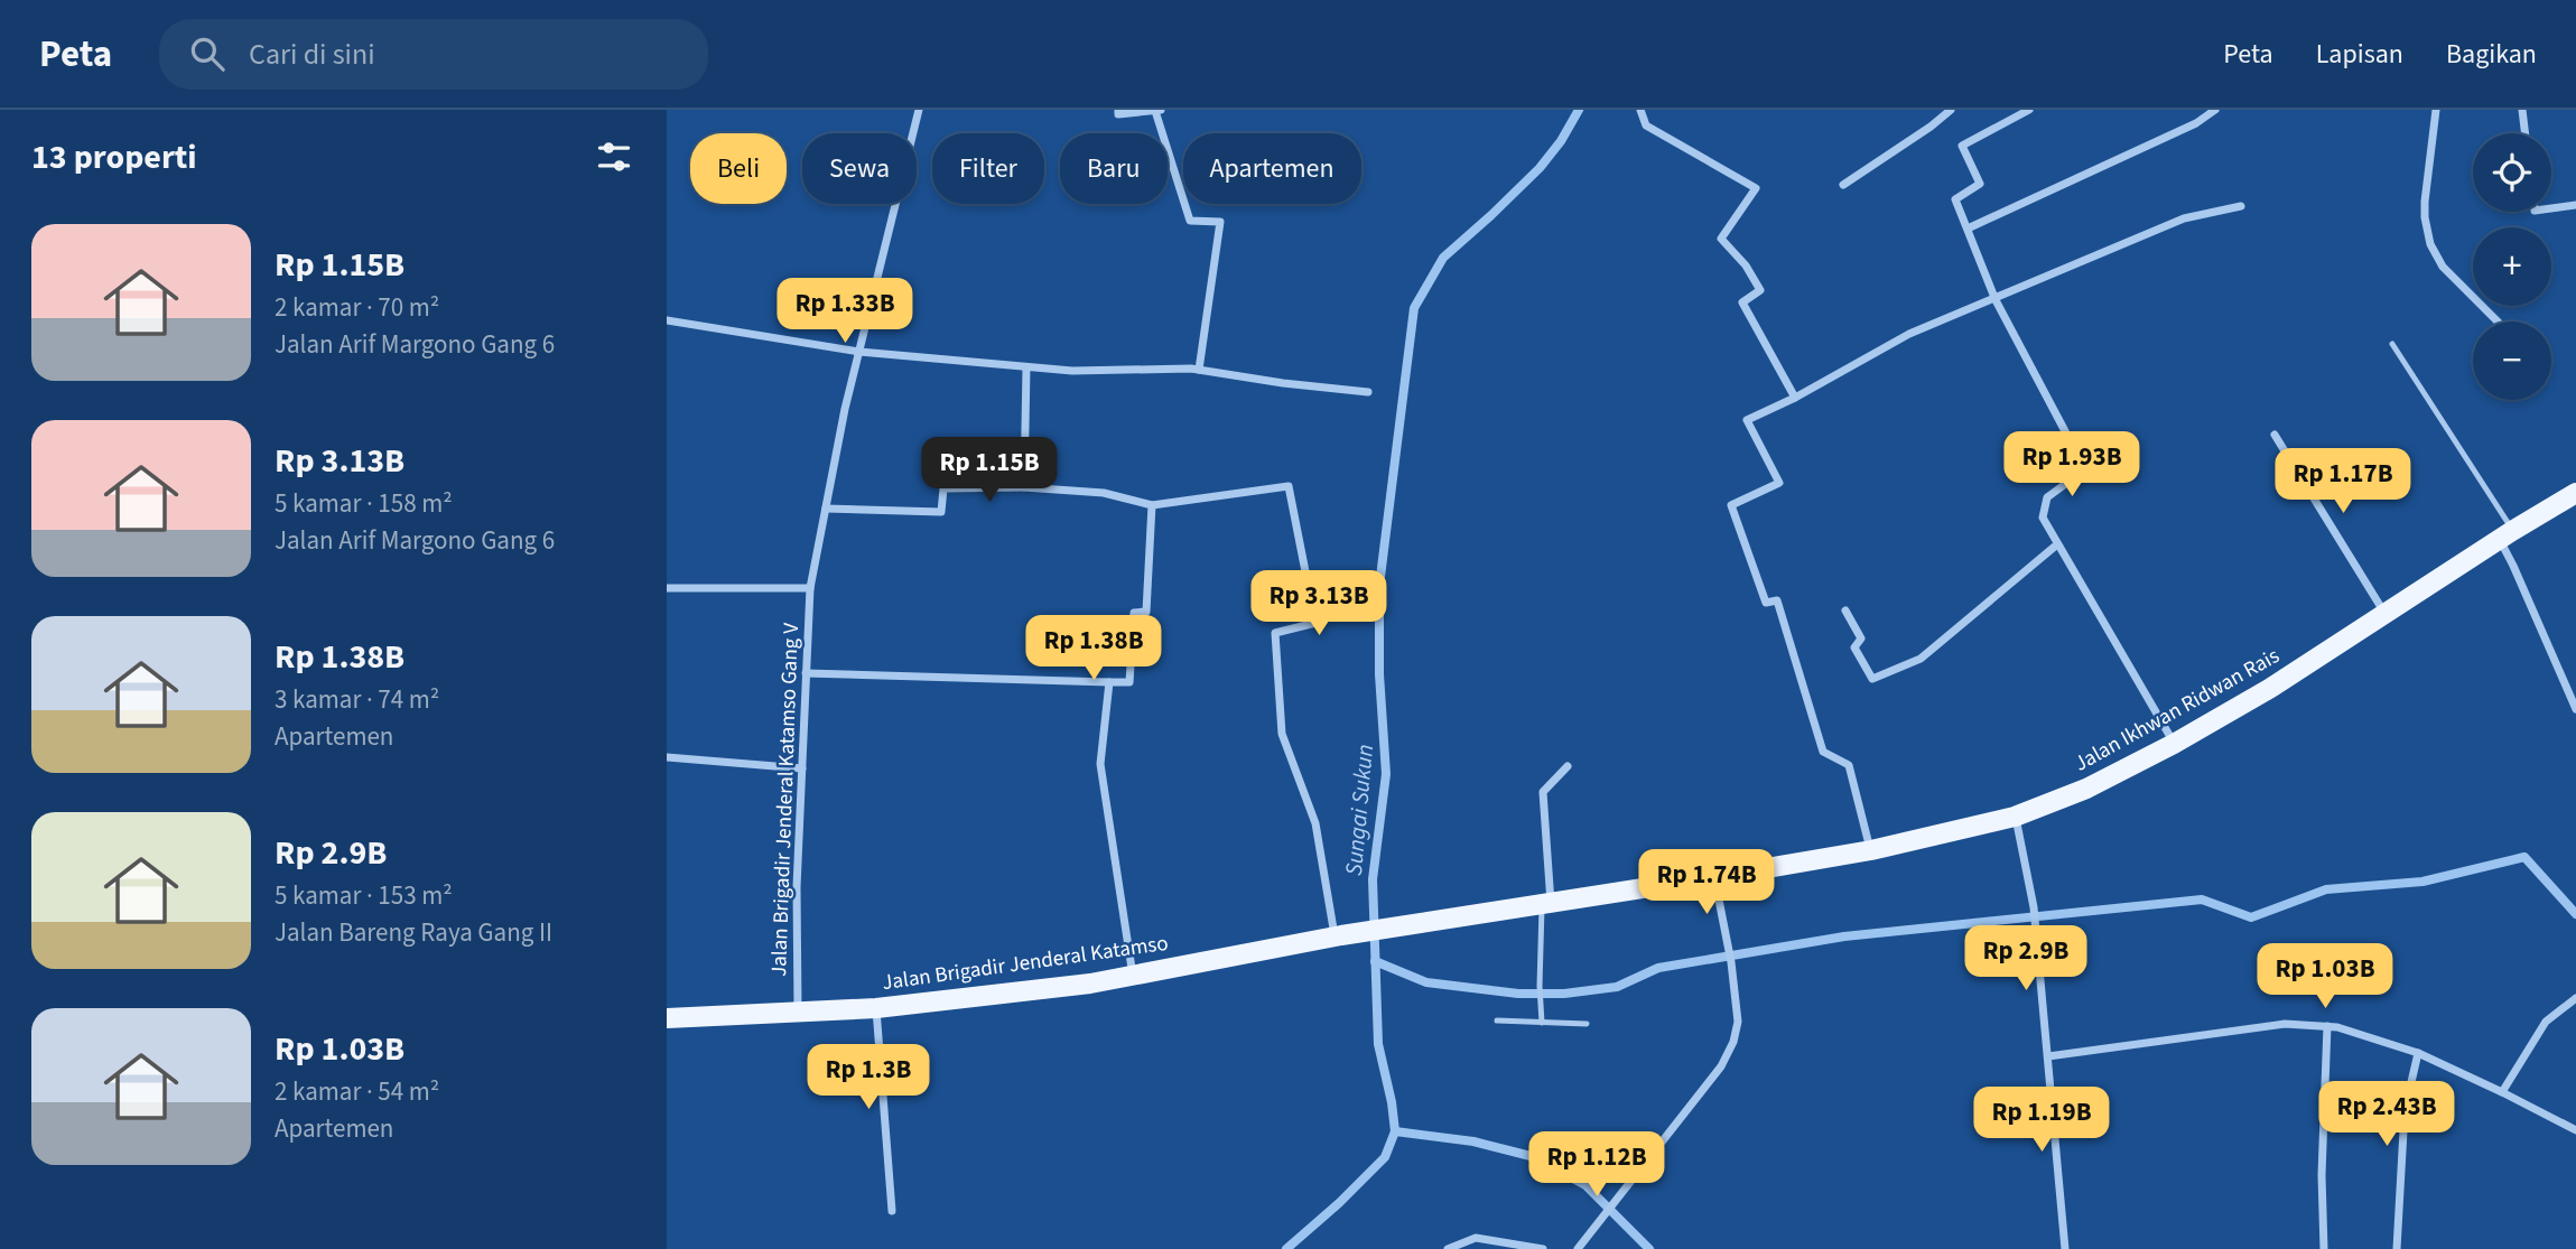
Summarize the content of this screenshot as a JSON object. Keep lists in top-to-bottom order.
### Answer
{
  "streets": {
    "main road": ["Jalan Ikhwan Ridwan Rais", "Jalan Brigadir Jenderal Katamso"],
    "street": ["Jalan Brigadir Jenderal Katamso Gang V"]
  },
  "crossings": [
    ["Jalan Ikhwan Ridwan Rais", "Jalan Brigadir Jenderal Katamso"],
    ["Jalan Brigadir Jenderal Katamso Gang V", "Jalan Brigadir Jenderal Katamso"]
  ],
  "water": ["Sungai Sukun"],
  "page": {
    "header": "Peta",
    "search": "Cari di sini",
    "nav": ["Peta", "Lapisan", "Bagikan"],
    "heading": "13 properti",
    "map_buttons": ["+", "−"],
    "chip": [
      "Beli",
      "Sewa",
      "Filter",
      "Baru",
      "Apartemen"
    ],
    "list": [
      {
        "name": "Rp 1.15B",
        "note": "2 kamar · 70 m² · Jalan Arif Margono Gang 6"
      },
      {
        "name": "Rp 3.13B",
        "note": "5 kamar · 158 m² · Jalan Arif Margono Gang 6"
      },
      {
        "name": "Rp 1.38B",
        "note": "3 kamar · 74 m² · Apartemen"
      },
      {
        "name": "Rp 2.9B",
        "note": "5 kamar · 153 m² · Jalan Bareng Raya Gang II"
      },
      {
        "name": "Rp 1.03B",
        "note": "2 kamar · 54 m² · Apartemen"
      }
    ],
    "price": [
      "Rp 1.33B",
      "Rp 1.93B",
      "Rp 1.15B",
      "Rp 1.17B",
      "Rp 3.13B",
      "Rp 1.38B",
      "Rp 1.74B",
      "Rp 2.9B",
      "Rp 1.03B",
      "Rp 1.3B",
      "Rp 2.43B",
      "Rp 1.19B",
      "Rp 1.12B"
    ]
  }
}
